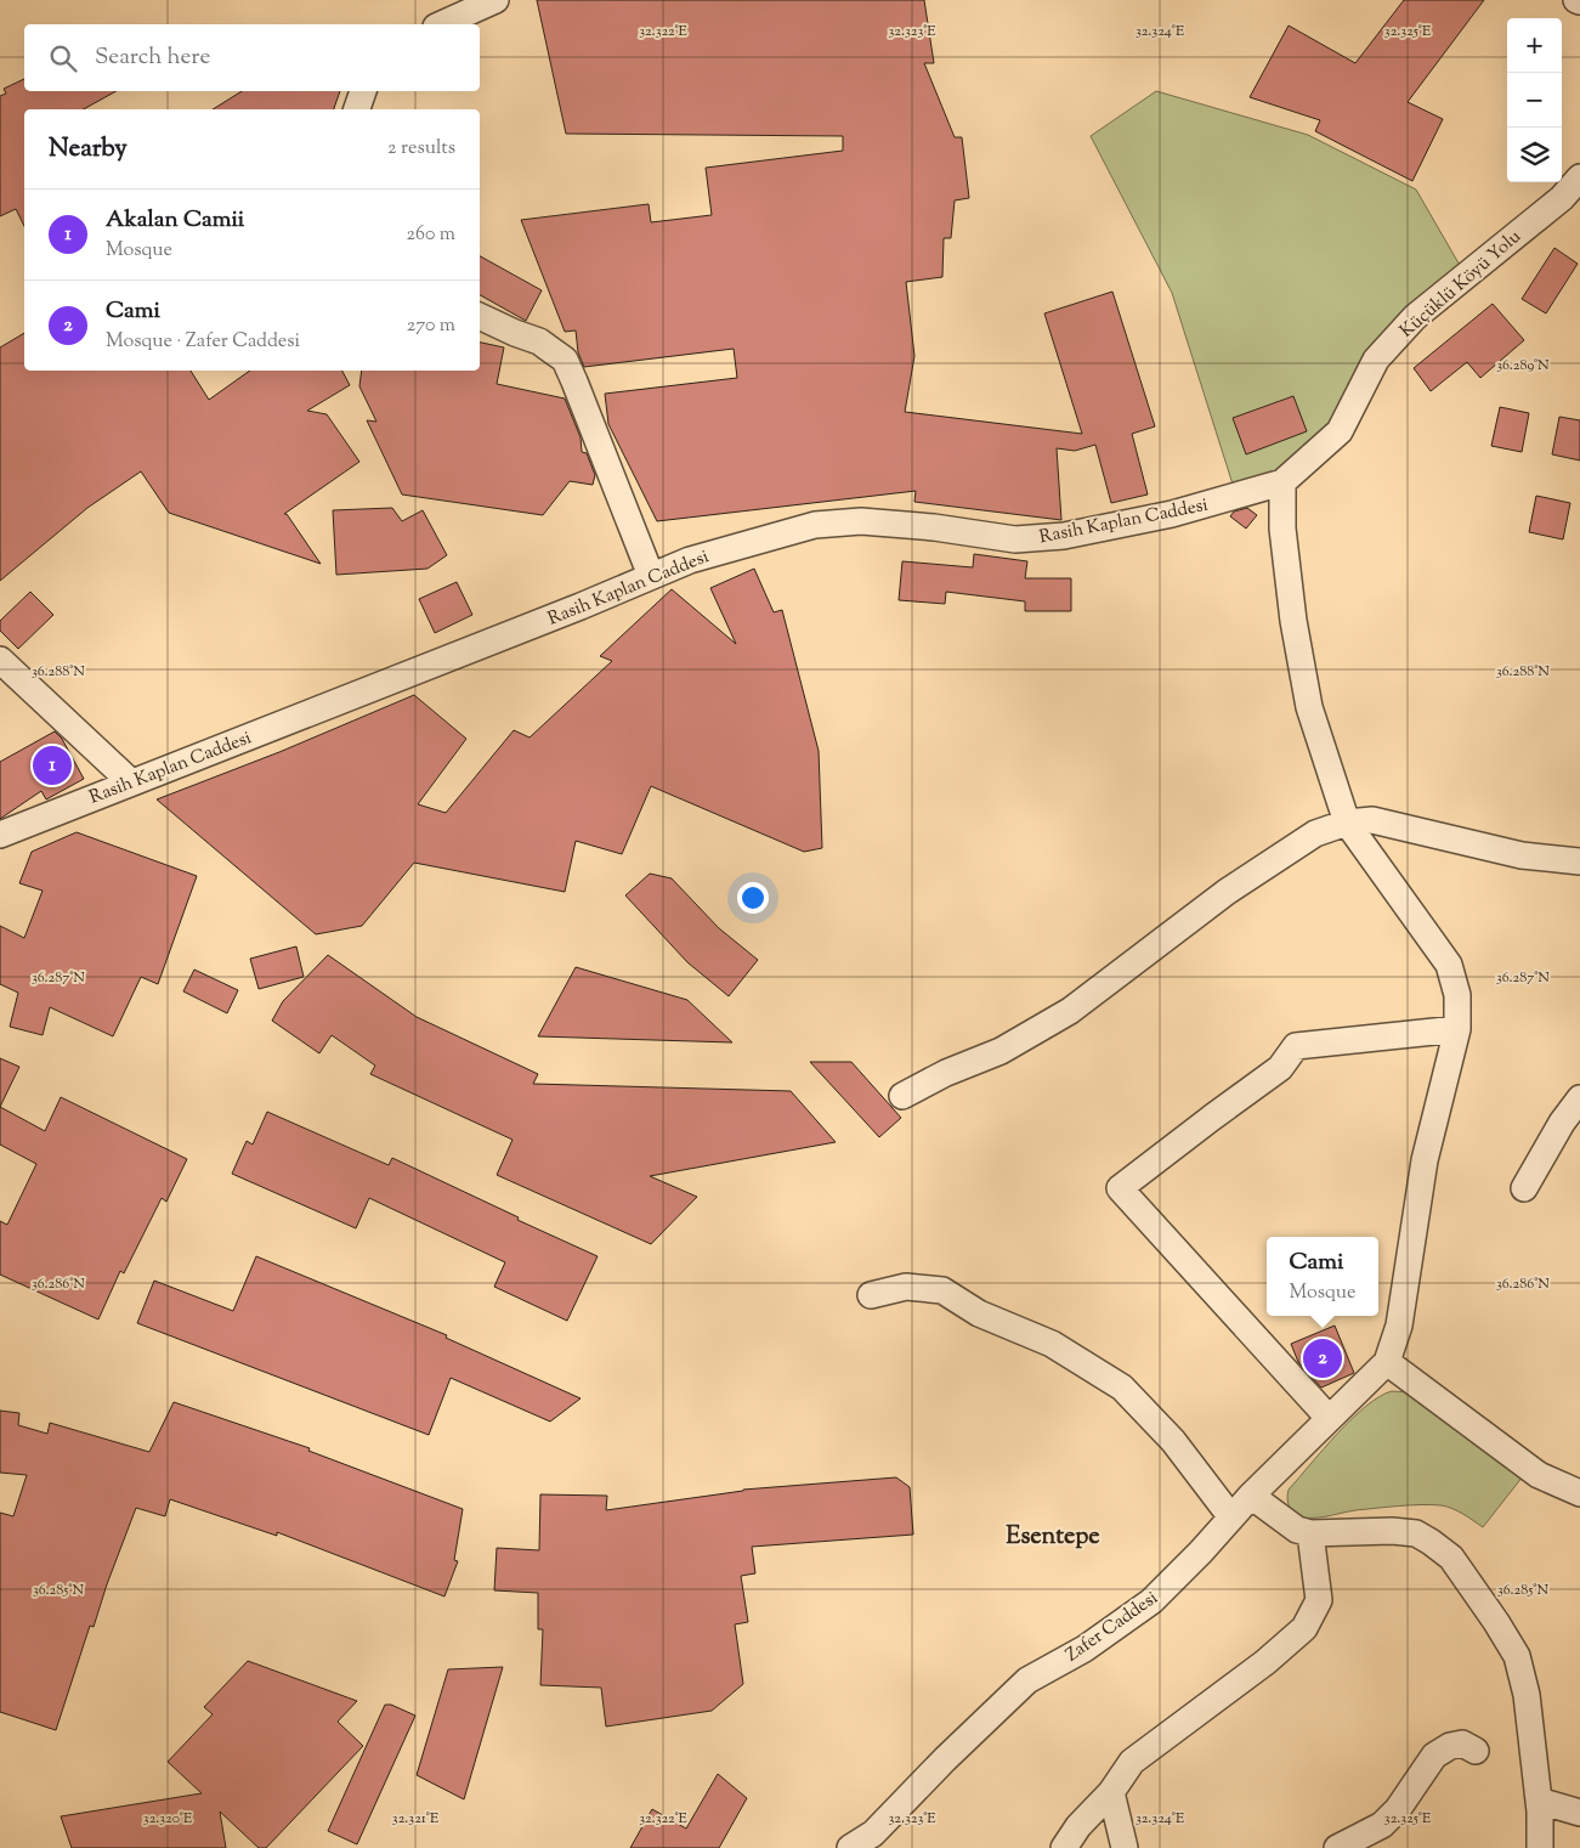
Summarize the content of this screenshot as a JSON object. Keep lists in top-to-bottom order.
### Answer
{
  "streets": {
    "street": ["Küçüklü Köyü Yolu", "Rasih Kaplan Caddesi", "Zafer Caddesi"]
  },
  "crossings": [
    ["Küçüklü Köyü Yolu", "Rasih Kaplan Caddesi"]
  ],
  "districts": ["Esentepe"],
  "page": {
    "map_buttons": ["+", "−"],
    "search": "Search here",
    "heading": ["Nearby", "2 results"],
    "list": [
      {
        "mark": "1",
        "name": "Akalan Camii",
        "note": "Mosque",
        "value": "260 m"
      },
      {
        "mark": "2",
        "name": "Cami",
        "note": "Mosque · Zafer Caddesi",
        "value": "270 m"
      }
    ],
    "pins": ["1", "2"],
    "popup": ["Cami", "Mosque"]
  },
  "coordinates": [
    "32.322°E",
    "32.323°E",
    "32.324°E",
    "32.325°E",
    "36.289°N",
    "36.288°N",
    "36.287°N",
    "36.286°N",
    "36.285°N",
    "32.320°E",
    "32.321°E"
  ]
}
